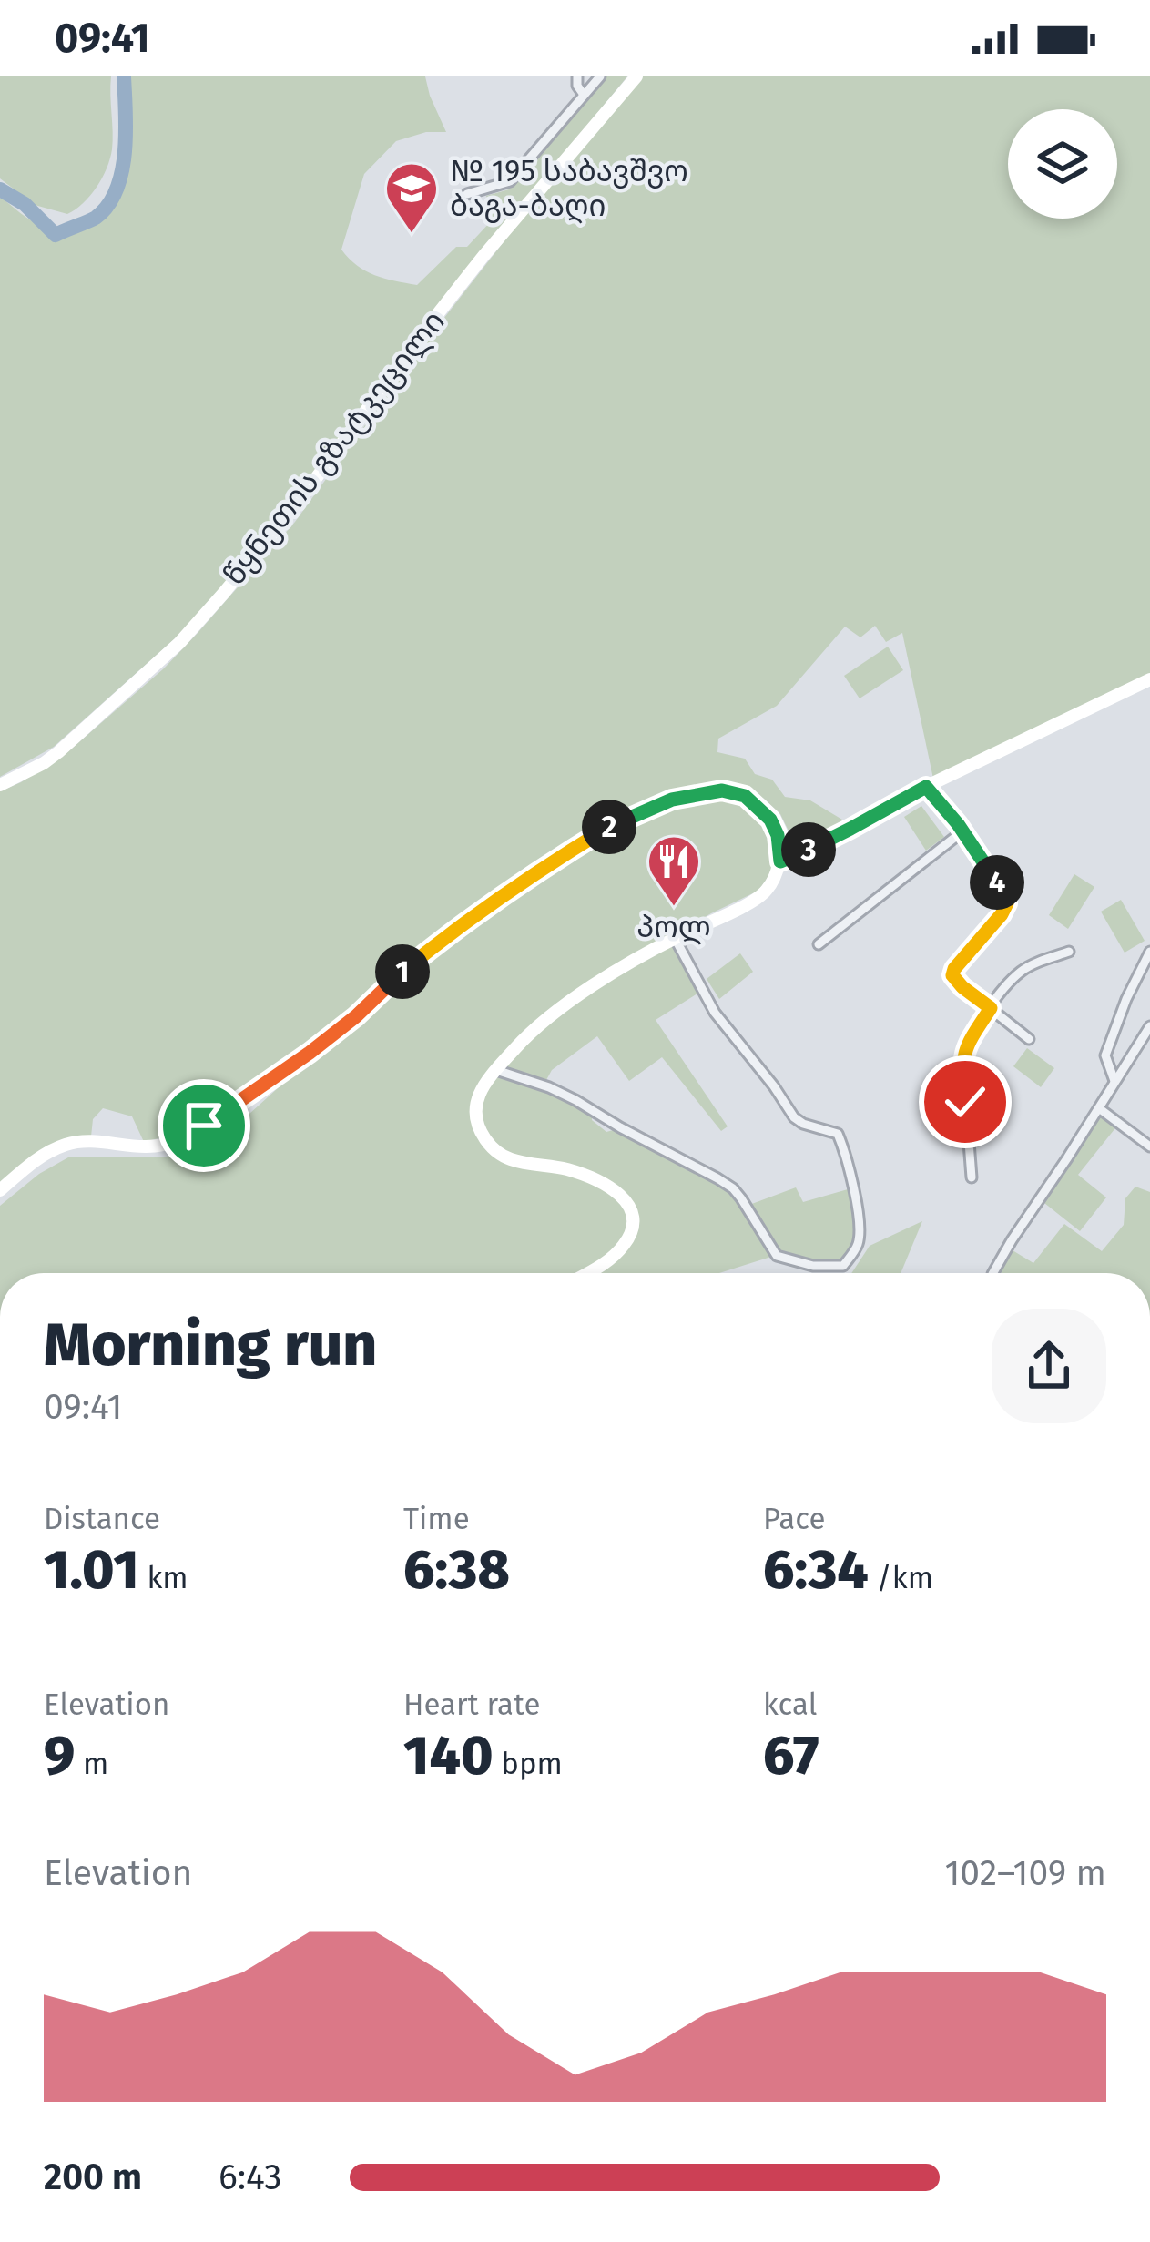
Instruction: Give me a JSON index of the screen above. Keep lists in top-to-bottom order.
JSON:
{
  "streets": {
    "main road": ["წყნეთის გზატკეცილი"]
  },
  "places": {
    "school or university": ["№ 195 საბავშვო ბაგა-ბაღი"],
    "restaurant": ["პოლ"]
  },
  "page": {
    "status": "09:41",
    "pins": [
      "2",
      "3",
      "4",
      "1"
    ],
    "heading": ["Morning run", "09:41"],
    "stats": [
      ["Distance", "1.01 km"],
      ["Time", "6:38"],
      ["Pace", "6:34 /km"],
      ["Elevation", "9 m"],
      ["Heart rate", "140 bpm"],
      ["kcal", "67"]
    ],
    "chart": ["Elevation", "102–109 m"],
    "list": [
      {
        "name": "200 m",
        "note": "6:43"
      }
    ]
  }
}
